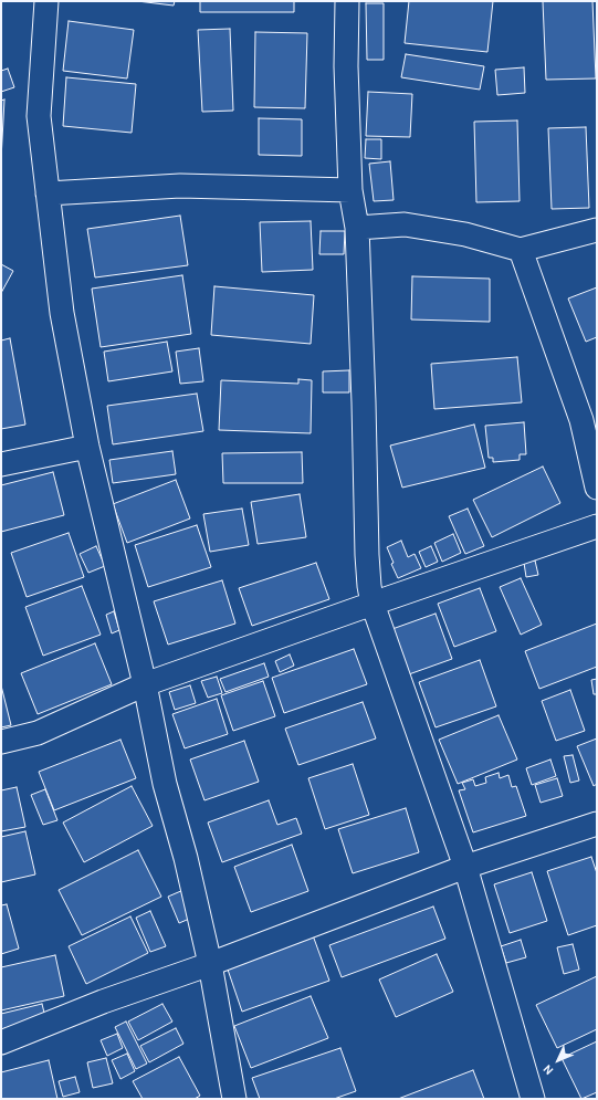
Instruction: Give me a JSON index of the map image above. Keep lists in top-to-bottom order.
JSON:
{
  "north": "bottom left"
}
